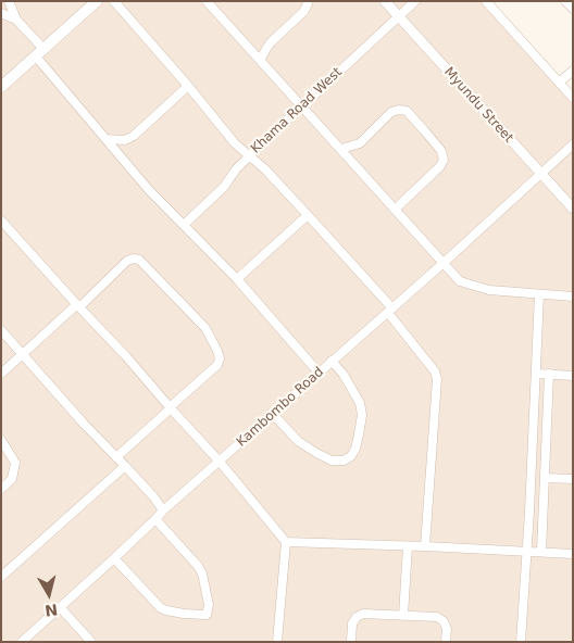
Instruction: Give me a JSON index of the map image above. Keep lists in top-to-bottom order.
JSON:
{
  "streets": {
    "street": ["Myundu Street", "Khama Road West", "Kambombo Road"]
  },
  "crossings": [
    ["Myundu Street", "Khama Road West"],
    ["Myundu Street", "Kambombo Road"]
  ],
  "north": "bottom"
}
